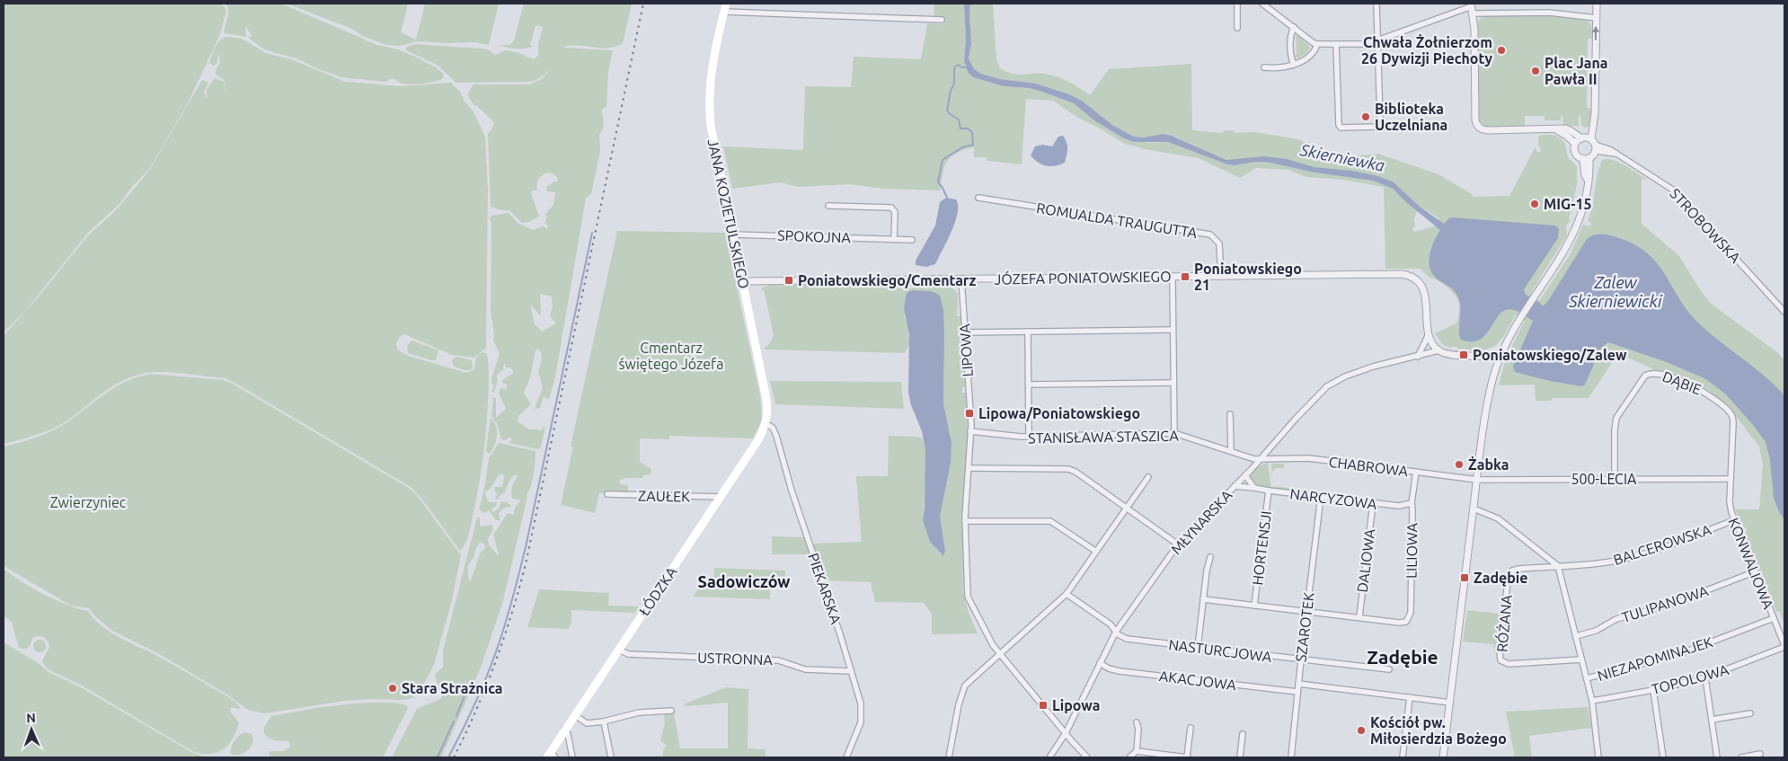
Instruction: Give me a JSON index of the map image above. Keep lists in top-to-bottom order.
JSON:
{
  "streets": {
    "main road": ["JANA KOZIETULSKIEGO", "ŁÓDZKA"],
    "street": [
      "ROMUALDA TRAUGUTTA",
      "STROBOWSKA",
      "SPOKOJNA",
      "JÓZEFA PONIATOWSKIEGO",
      "LIPOWA",
      "DĄBIE",
      "STANISŁAWA STASZICA",
      "CHABROWA",
      "500-LECIA",
      "ZAUŁEK",
      "NARCYZOWA",
      "MŁYNARSKA",
      "BALCEROWSKA",
      "HORTENSJI",
      "LILIOWA",
      "DALIOWA",
      "KONWALIOWA",
      "PIEKARSKA",
      "TULIPANOWA",
      "RÓŻANA",
      "SZAROTEK",
      "NASTURCJOWA",
      "USTRONNA",
      "NIEZAPOMINAJEK",
      "TOPOLOWA",
      "AKACJOWA"
    ]
  },
  "crossings": [
    ["JANA KOZIETULSKIEGO", "SPOKOJNA"],
    ["JANA KOZIETULSKIEGO", "JÓZEFA PONIATOWSKIEGO"],
    ["JANA KOZIETULSKIEGO", "PIEKARSKA"],
    ["JANA KOZIETULSKIEGO", "ŁÓDZKA"],
    ["ROMUALDA TRAUGUTTA", "JÓZEFA PONIATOWSKIEGO"],
    ["JÓZEFA PONIATOWSKIEGO", "LIPOWA"],
    ["JÓZEFA PONIATOWSKIEGO", "MŁYNARSKA"],
    ["LIPOWA", "STANISŁAWA STASZICA"],
    ["LIPOWA", "MŁYNARSKA"],
    ["DĄBIE", "500-LECIA"],
    ["DĄBIE", "KONWALIOWA"],
    ["STANISŁAWA STASZICA", "CHABROWA"],
    ["STANISŁAWA STASZICA", "MŁYNARSKA"],
    ["CHABROWA", "500-LECIA"],
    ["CHABROWA", "MŁYNARSKA"],
    ["CHABROWA", "LILIOWA"],
    ["500-LECIA", "KONWALIOWA"],
    ["ZAUŁEK", "ŁÓDZKA"],
    ["NARCYZOWA", "MŁYNARSKA"],
    ["NARCYZOWA", "HORTENSJI"],
    ["NARCYZOWA", "LILIOWA"],
    ["NARCYZOWA", "DALIOWA"],
    ["NARCYZOWA", "SZAROTEK"],
    ["MŁYNARSKA", "NASTURCJOWA"],
    ["MŁYNARSKA", "AKACJOWA"],
    ["BALCEROWSKA", "KONWALIOWA"],
    ["BALCEROWSKA", "RÓŻANA"],
    ["LILIOWA", "DALIOWA"],
    ["KONWALIOWA", "TULIPANOWA"],
    ["KONWALIOWA", "NIEZAPOMINAJEK"],
    ["KONWALIOWA", "TOPOLOWA"],
    ["PIEKARSKA", "ŁÓDZKA"],
    ["PIEKARSKA", "USTRONNA"],
    ["ŁÓDZKA", "USTRONNA"],
    ["SZAROTEK", "NASTURCJOWA"],
    ["SZAROTEK", "AKACJOWA"]
  ],
  "districts": ["Sadowiczów", "Zadębie"],
  "water": ["Skierniewka", "Zalew Skierniewicki"],
  "parks": ["Cmentarz świętego Józefa", "Zwierzyniec"],
  "places": {
    "other": [
      "Chwała Żołnierzom 26 Dywizji Piechoty",
      "Plac Jana Pawła II",
      "Biblioteka Uczelniana",
      "MIG-15",
      "Żabka",
      "Stara Strażnica",
      "Kościół pw. Miłosierdzia Bożego"
    ],
    "transit": [
      "Poniatowskiego 21",
      "Poniatowskiego/Cmentarz",
      "Poniatowskiego/Zalew",
      "Lipowa/Poniatowskiego",
      "Zadębie",
      "Lipowa"
    ]
  },
  "north": "top"
}
